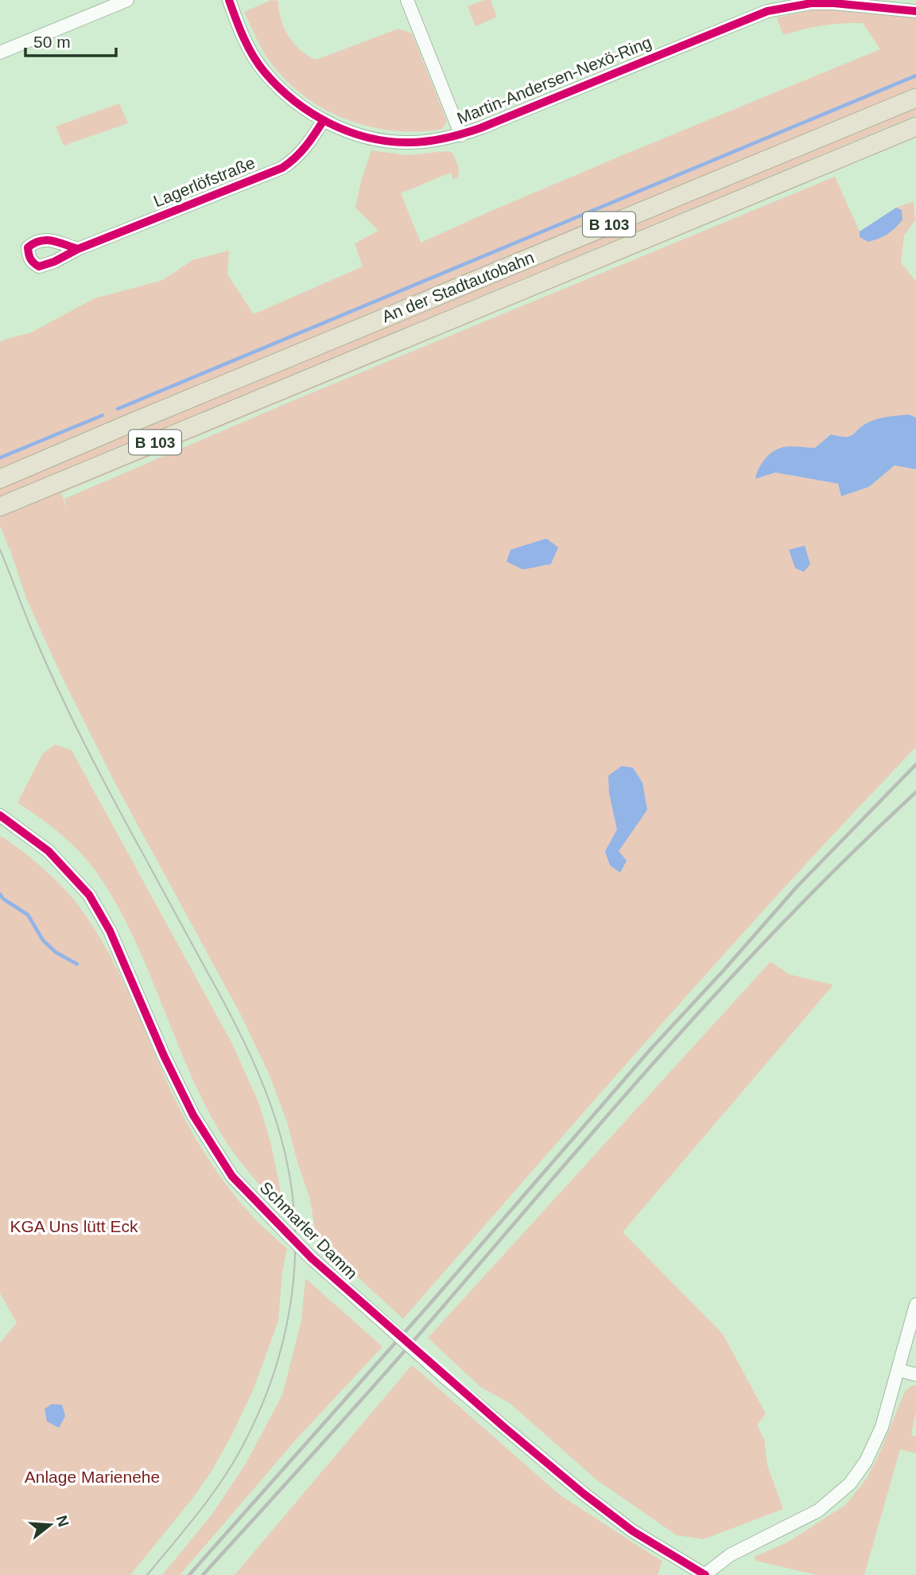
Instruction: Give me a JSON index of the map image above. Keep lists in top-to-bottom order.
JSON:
{
  "streets": {
    "highway": ["B 103", "An der Stadtautobahn"],
    "street": ["Martin-Andersen-Nexö-Ring", "Lagerlöfstraße", "Schmarler Damm"]
  },
  "crossings": [
    ["Martin-Andersen-Nexö-Ring", "Lagerlöfstraße"]
  ],
  "parks": ["KGA Uns lütt Eck", "Anlage Marienehe"],
  "scale_bar": "50 m",
  "north": "right"
}
